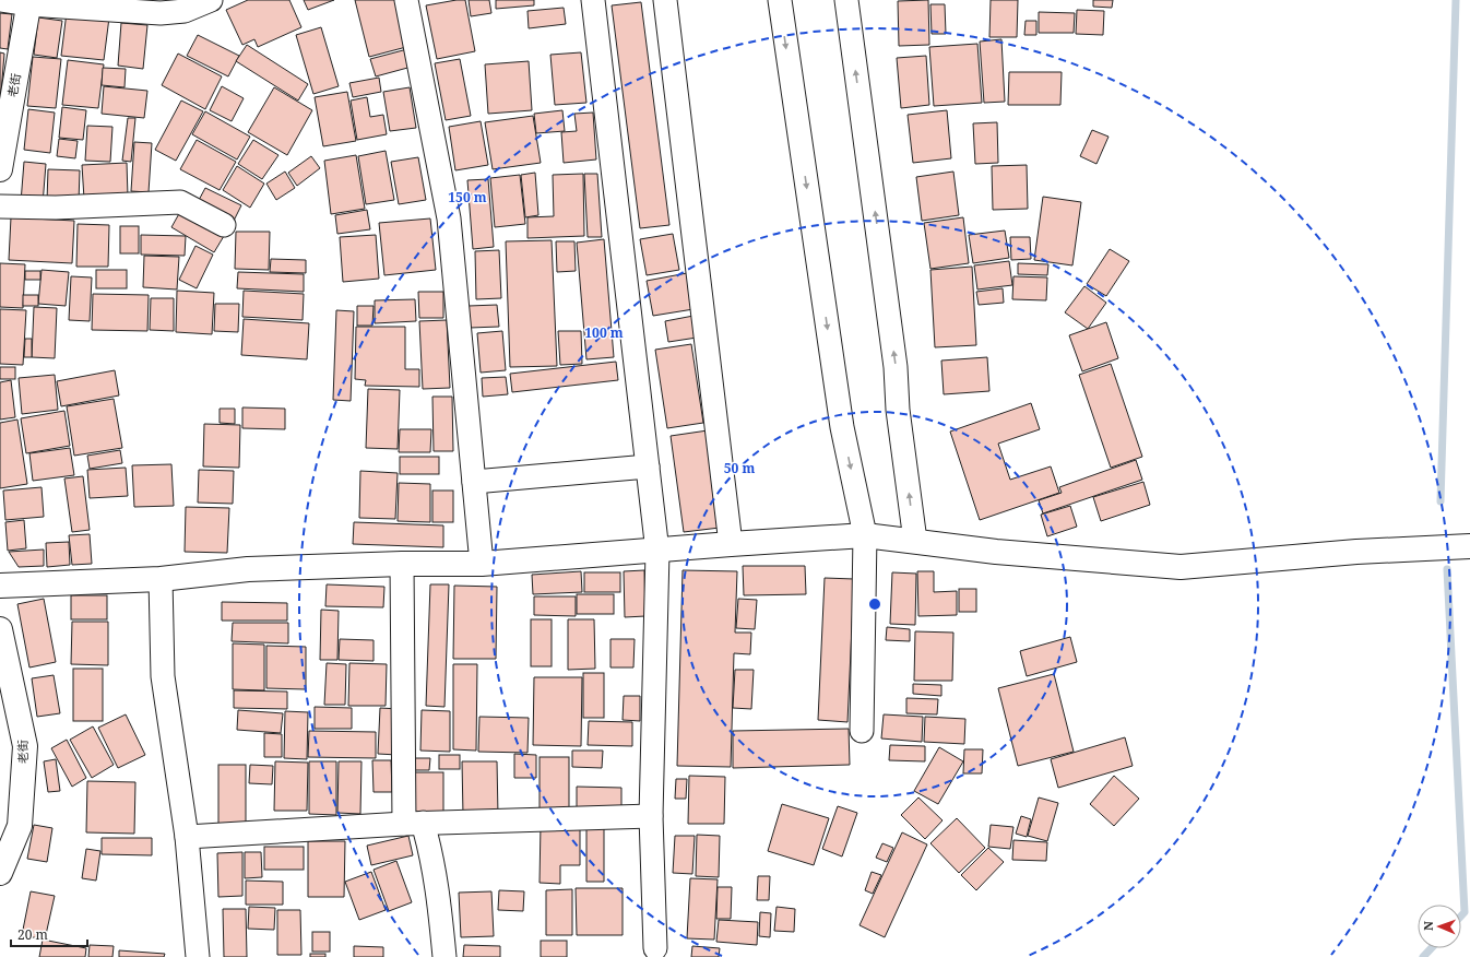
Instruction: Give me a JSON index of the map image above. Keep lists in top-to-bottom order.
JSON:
{
  "streets": {
    "main road": ["老街"]
  },
  "scale_bar": "20 m",
  "north": "left",
  "rings": ["150 m", "100 m", "50 m"]
}
